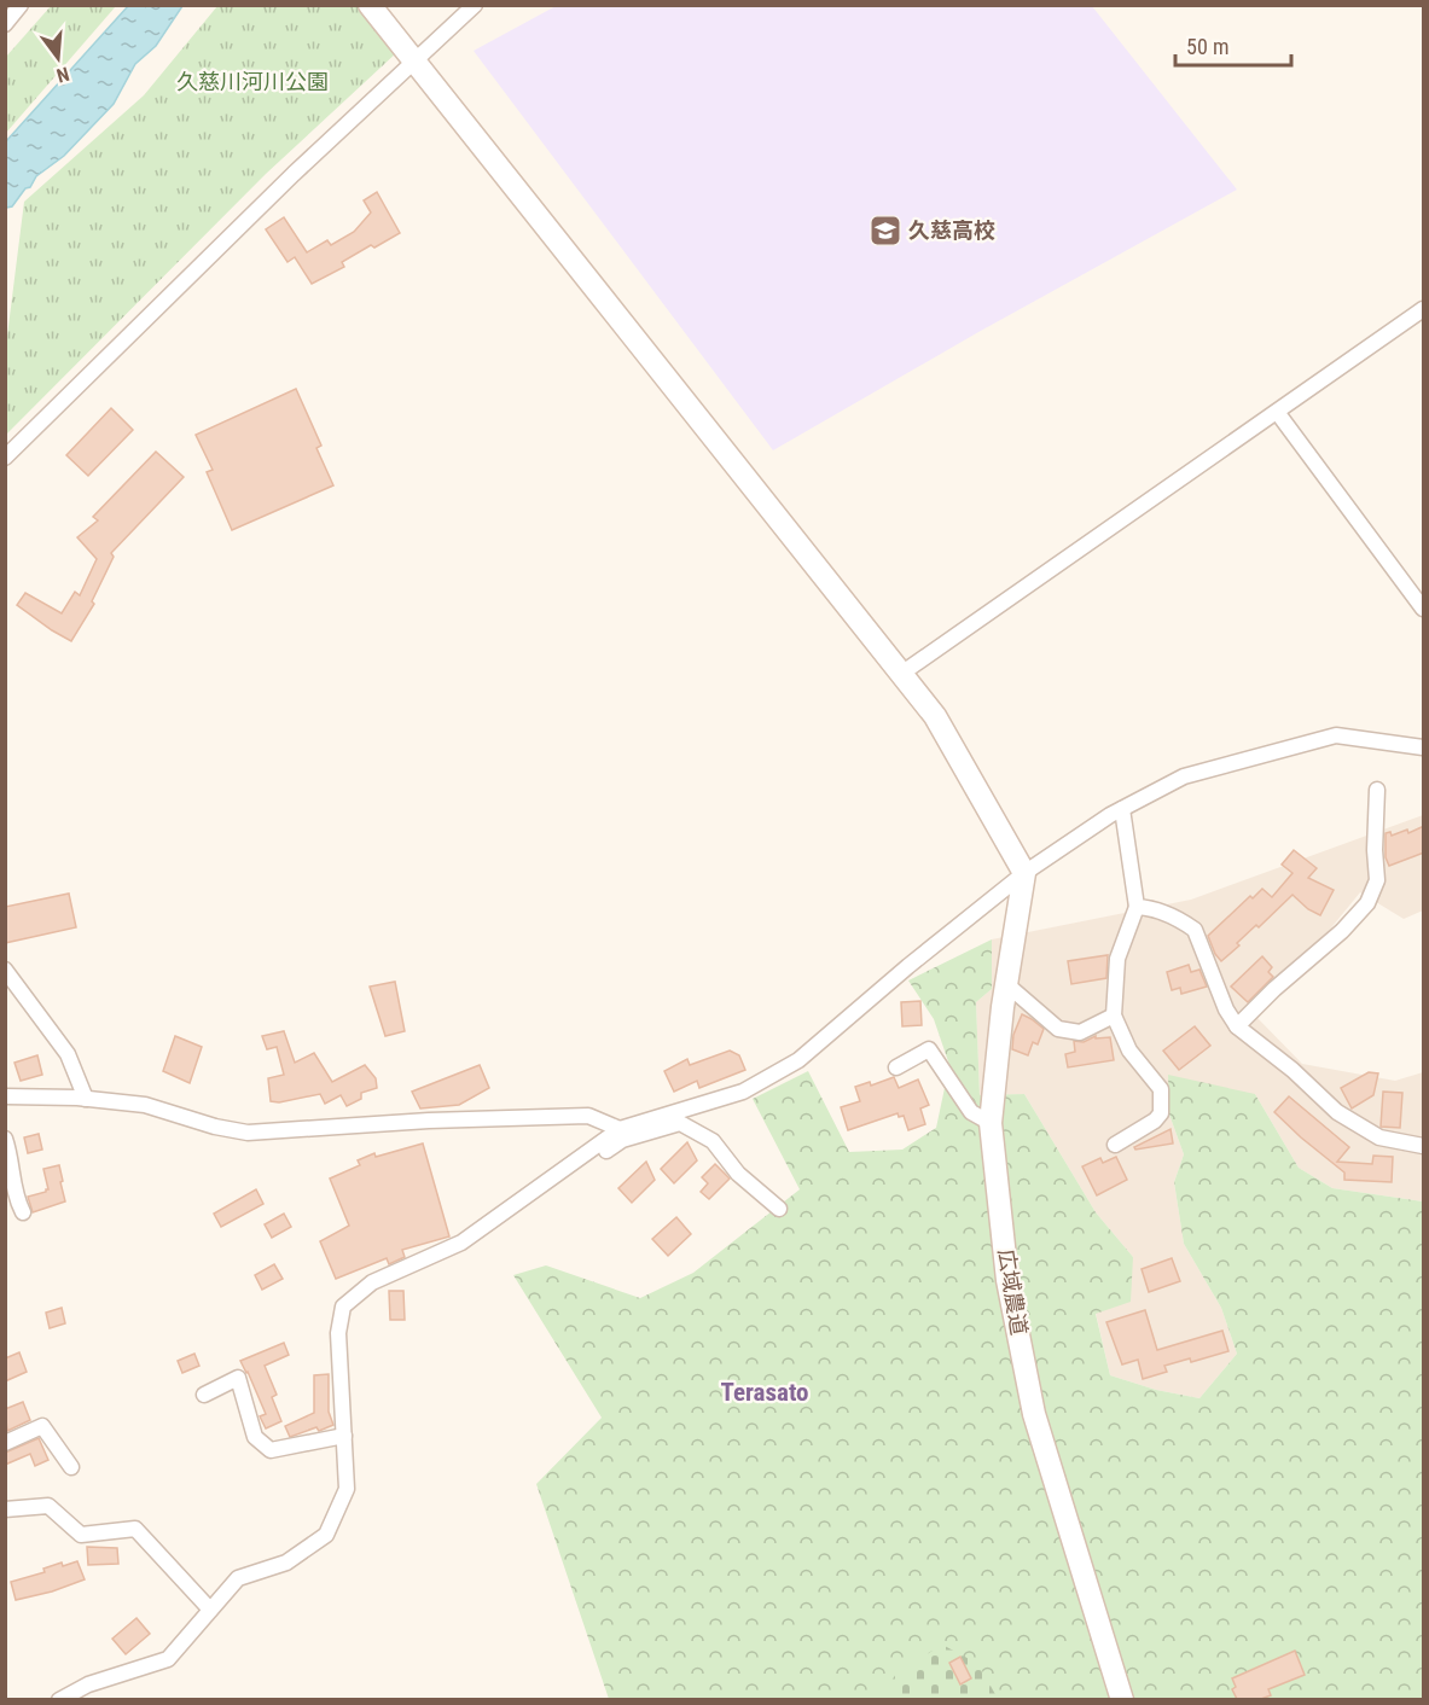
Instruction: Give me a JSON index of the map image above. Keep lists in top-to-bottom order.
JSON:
{
  "streets": {
    "street": ["広域農道"]
  },
  "districts": ["Terasato"],
  "parks": ["久慈川河川公園"],
  "places": {
    "school or university": ["久慈高校"]
  },
  "scale_bar": "50 m",
  "north": "bottom"
}
